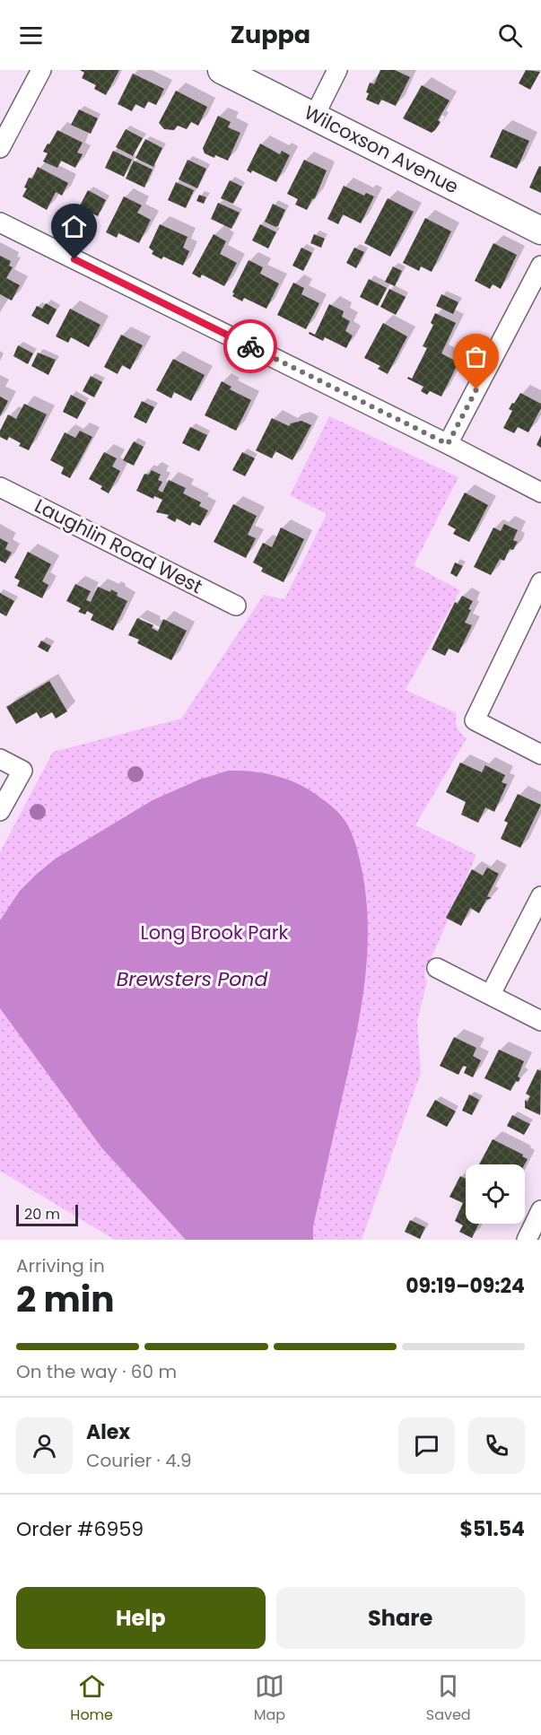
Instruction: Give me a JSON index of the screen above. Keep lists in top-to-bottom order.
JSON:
{
  "streets": {
    "street": ["Wilcoxson Avenue", "Laughlin Road West"]
  },
  "water": ["Brewsters Pond"],
  "parks": ["Long Brook Park"],
  "scale_bar": "20 m",
  "page": {
    "header": "Zuppa",
    "scale": "20 m",
    "heading": ["2 min", "Arriving in", "09:19–09:24"],
    "panel": [
      "Alex",
      "Courier · 4.9",
      "Order #6959",
      "$51.54"
    ],
    "bar": "On the way · 60 m",
    "buttons": ["Help", "Share"],
    "tabs": ["Home", "Map", "Saved"]
  }
}
